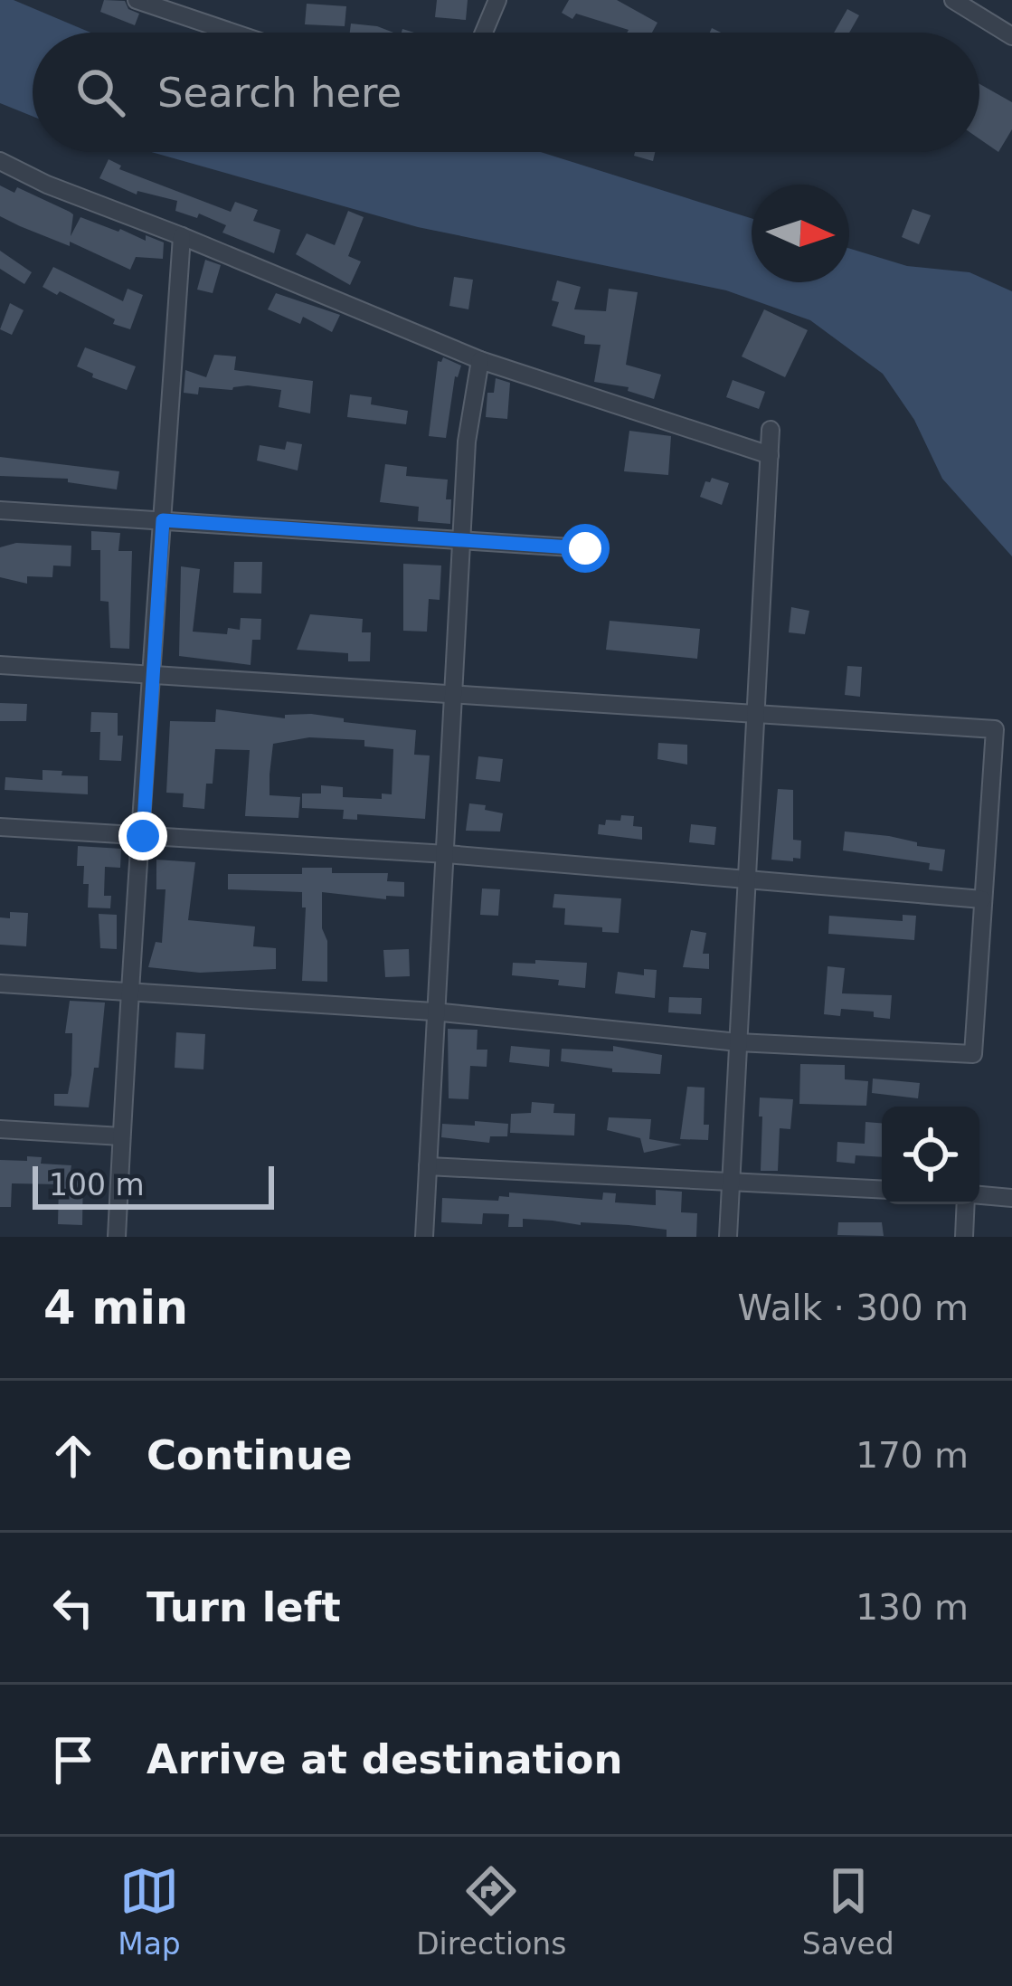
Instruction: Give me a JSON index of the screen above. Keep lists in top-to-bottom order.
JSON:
{
  "scale_bar": "100 m",
  "north": "right",
  "page": {
    "search": "Search here",
    "scale": "100 m",
    "heading": ["4 min", "Walk · 300 m"],
    "list": [
      ["Continue", "170 m"],
      ["Turn left", "130 m"],
      "Arrive at destination"
    ],
    "nav": ["Map", "Directions", "Saved"]
  }
}
